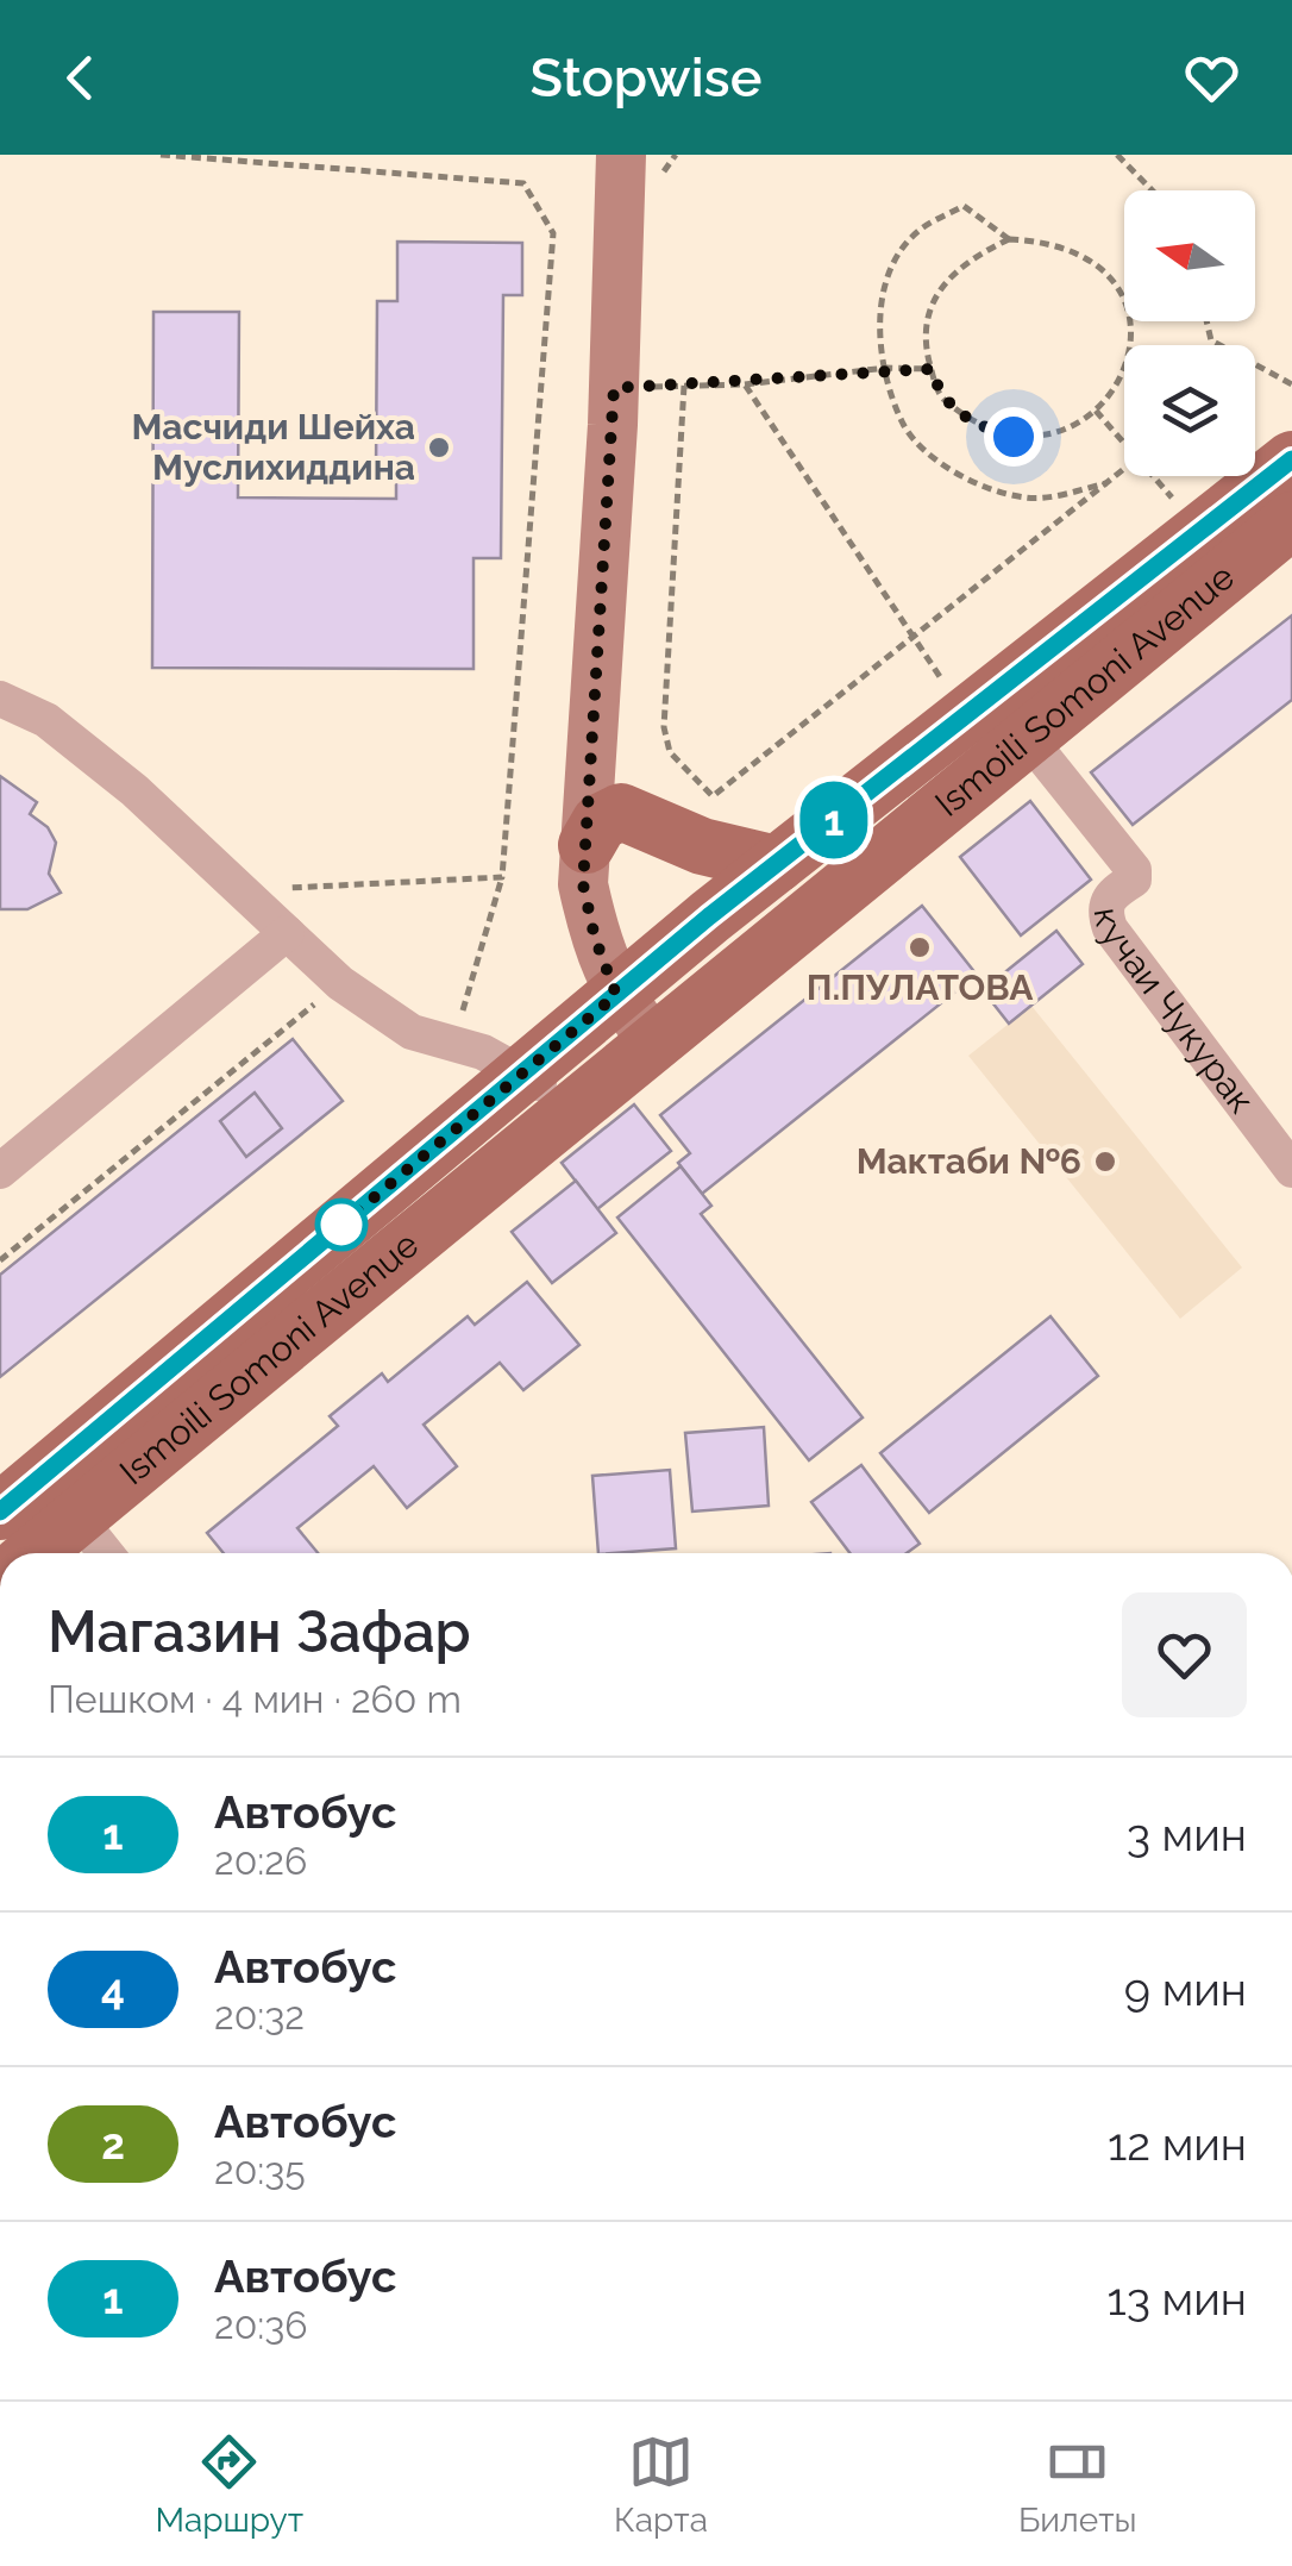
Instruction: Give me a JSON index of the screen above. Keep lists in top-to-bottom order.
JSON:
{
  "streets": {
    "main road": ["Ismoili Somoni Avenue"],
    "street": ["кучаи Чукурак"]
  },
  "crossings": [
    ["Ismoili Somoni Avenue", "кучаи Чукурак"]
  ],
  "places": ["Масчиди Шейха Муслихиддина", "П.ПУЛАТОВА", "Мактаби №6"],
  "lines": ["bus line 1"],
  "north": "left",
  "page": {
    "header": "Stopwise",
    "on_map": "1",
    "heading": ["Магазин Зафар", "Пешком · 4 мин · 260 m"],
    "list": [
      {
        "mark": "1",
        "name": "Автобус",
        "note": "20:26",
        "value": "3 мин"
      },
      {
        "mark": "4",
        "name": "Автобус",
        "note": "20:32",
        "value": "9 мин"
      },
      {
        "mark": "2",
        "name": "Автобус",
        "note": "20:35",
        "value": "12 мин"
      },
      {
        "mark": "1",
        "name": "Автобус",
        "note": "20:36",
        "value": "13 мин"
      }
    ],
    "tabs": ["Маршрут", "Карта", "Билеты"]
  }
}
